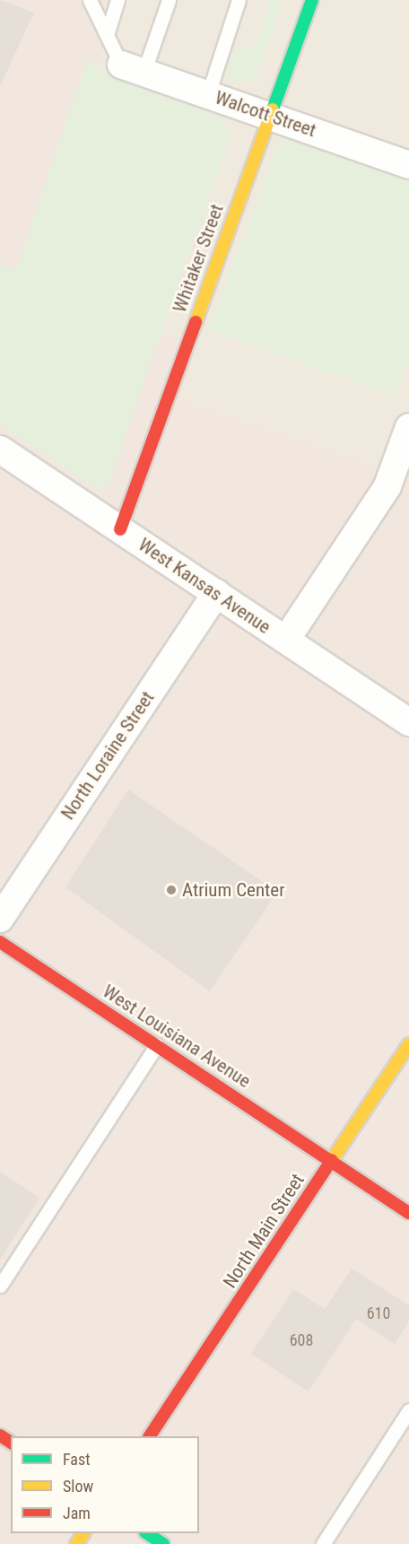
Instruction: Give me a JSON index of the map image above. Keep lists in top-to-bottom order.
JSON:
{
  "streets": {
    "street": [
      "Walcott Street",
      "Whitaker Street",
      "West Kansas Avenue",
      "North Loraine Street",
      "West Louisiana Avenue",
      "North Main Street"
    ]
  },
  "crossings": [
    ["Walcott Street", "Whitaker Street"],
    ["Whitaker Street", "West Kansas Avenue"],
    ["West Kansas Avenue", "North Loraine Street"],
    ["West Louisiana Avenue", "North Main Street"]
  ],
  "places": ["Atrium Center"],
  "house_numbers": ["610", "608"],
  "legend": ["Fast", "Slow", "Jam"]
}
